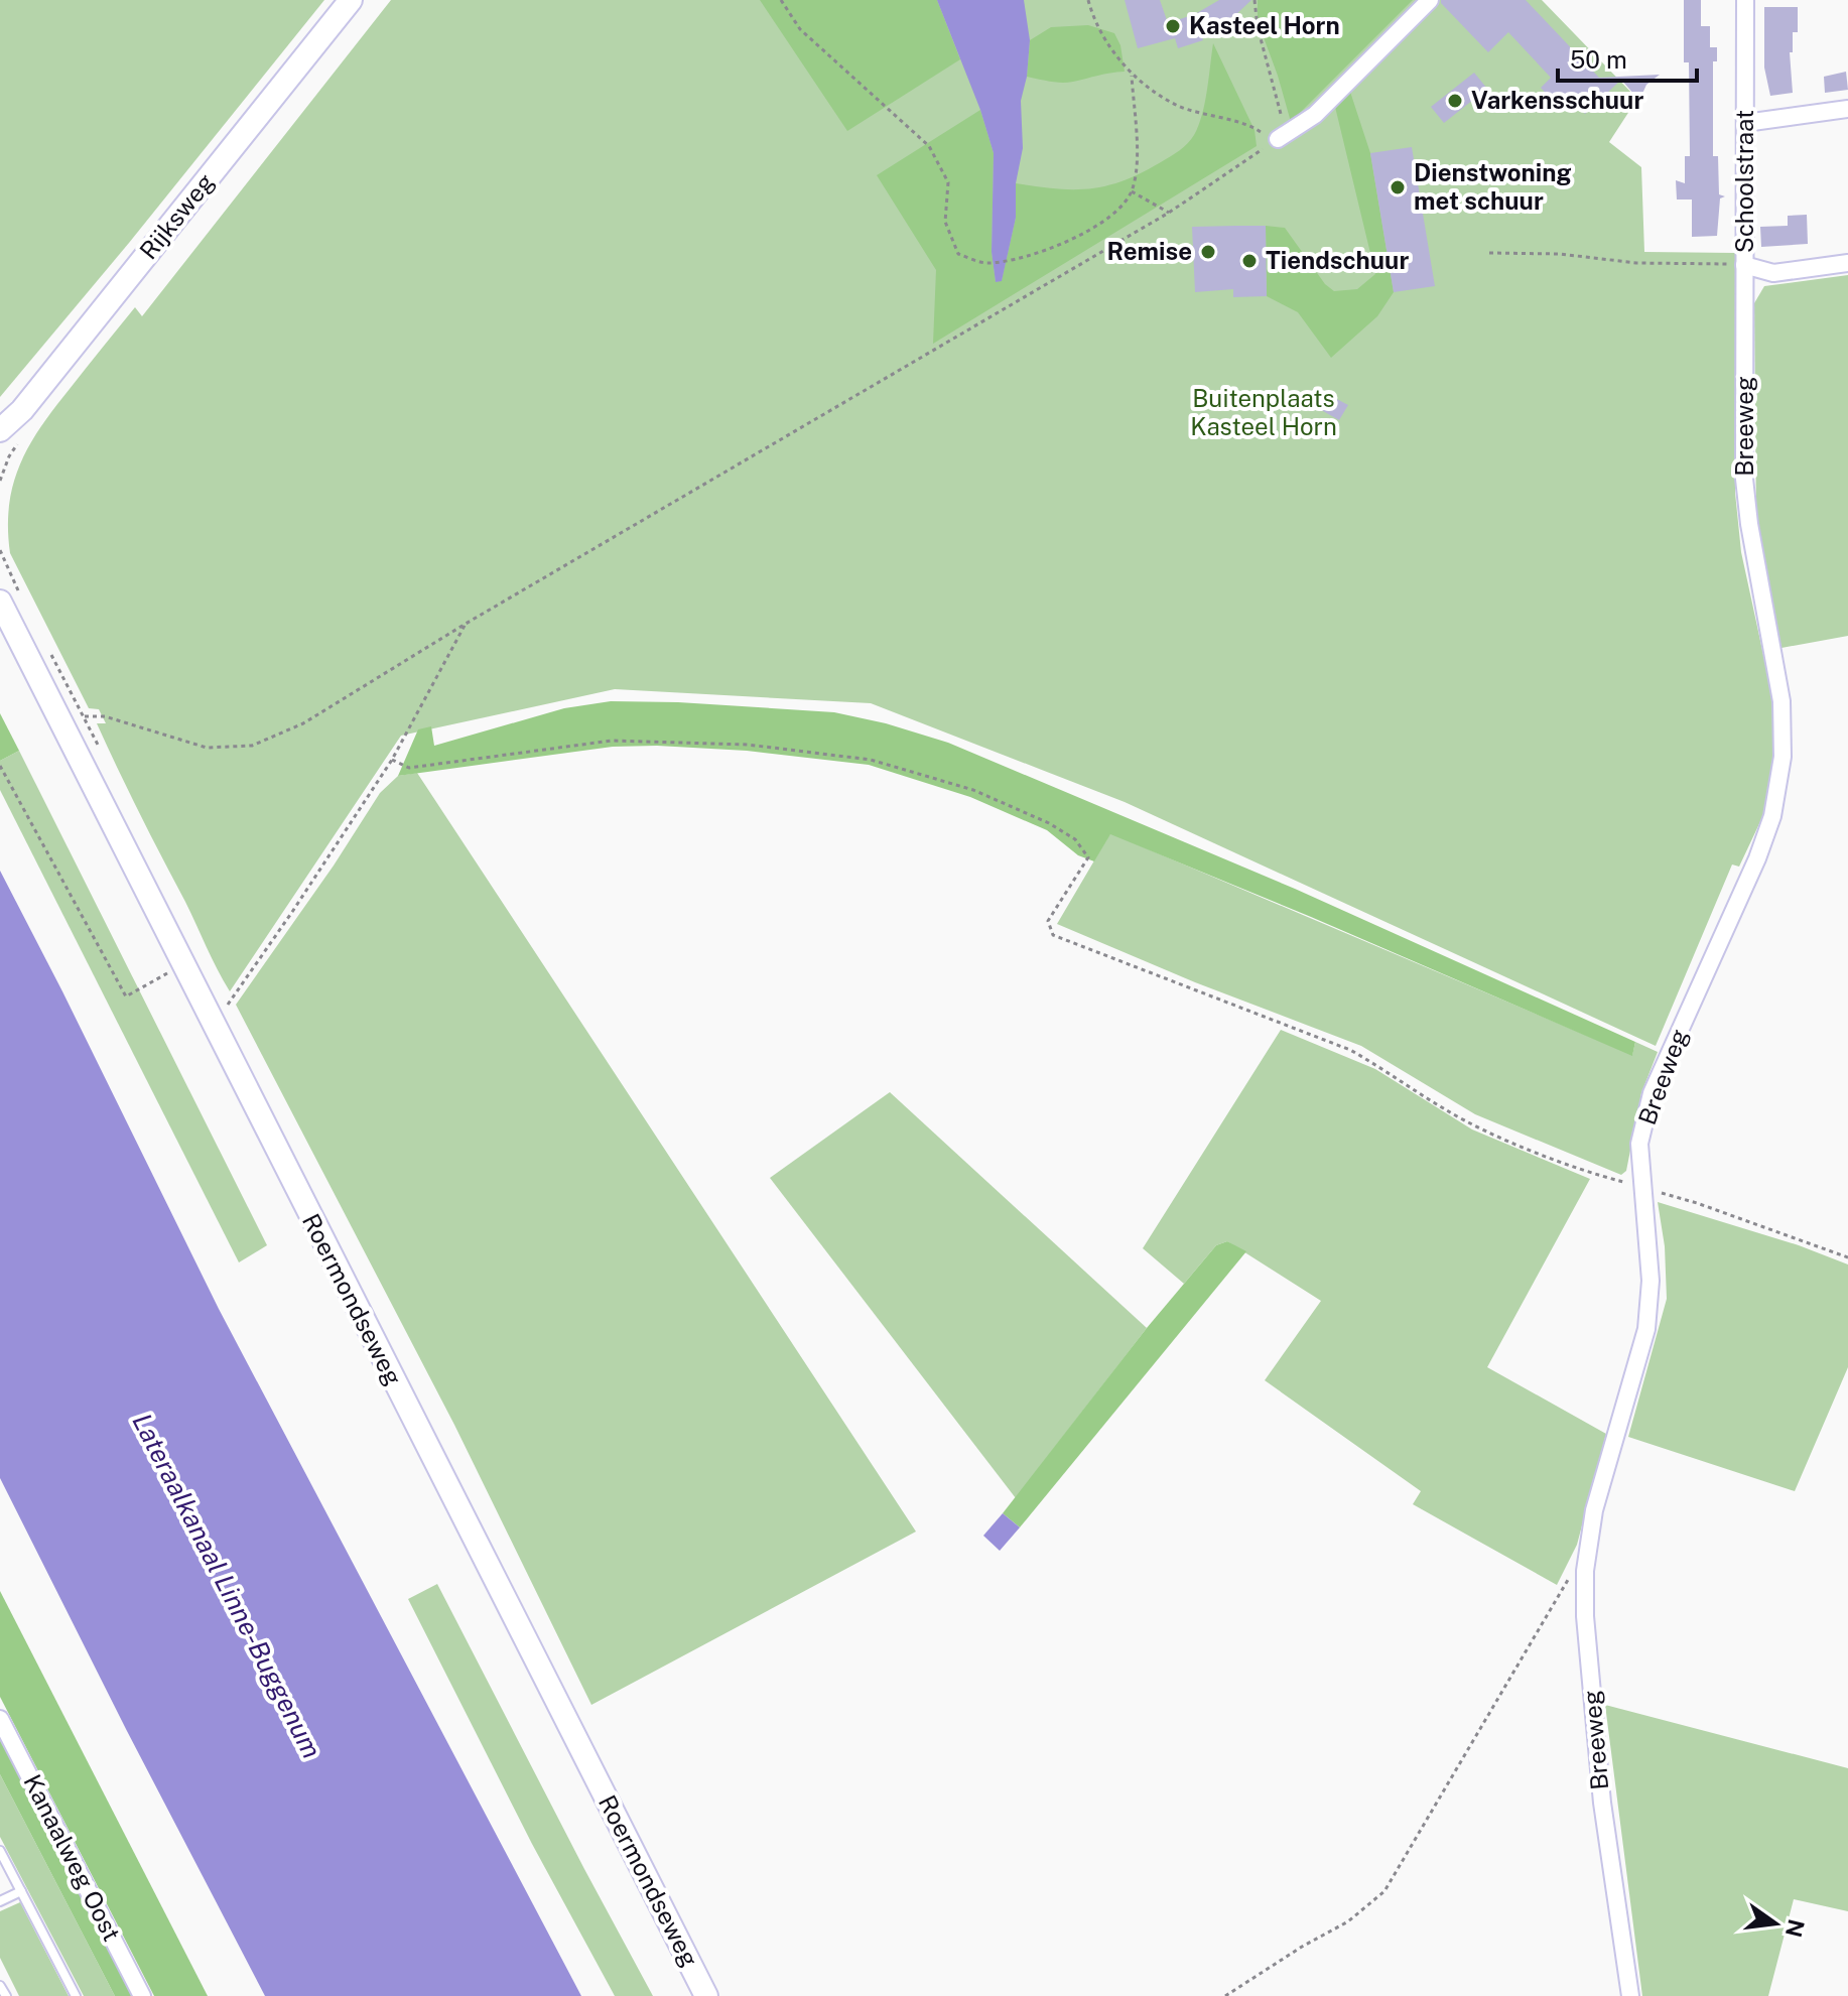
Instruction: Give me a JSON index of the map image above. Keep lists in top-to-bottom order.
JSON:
{
  "streets": {
    "main road": ["Rijksweg", "Roermondseweg"],
    "street": ["Schoolstraat", "Breeweg", "Kanaalweg Oost"]
  },
  "crossings": [
    ["Schoolstraat", "Breeweg"]
  ],
  "water": ["Lateraalkanaal Linne-Buggenum"],
  "parks": ["Buitenplaats Kasteel Horn"],
  "places": [
    "Kasteel Horn",
    "Varkensschuur",
    "Dienstwoning met schuur",
    "Remise",
    "Tiendschuur"
  ],
  "scale_bar": "50 m",
  "north": "right"
}
